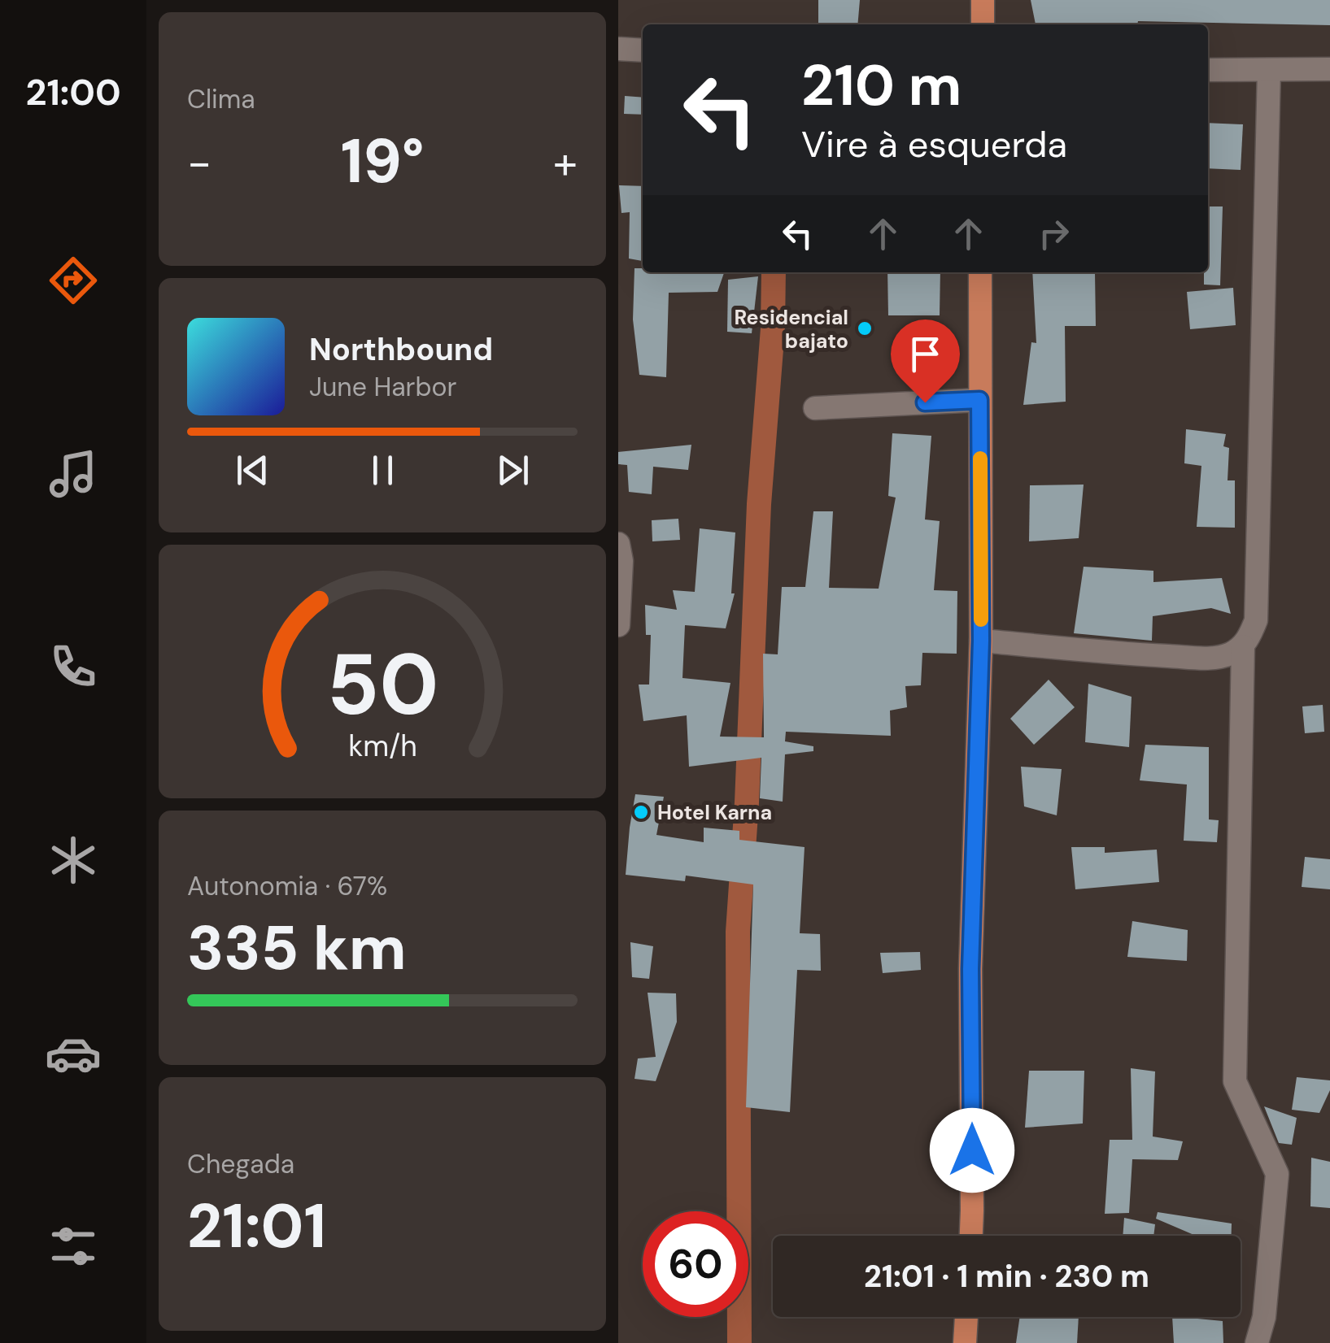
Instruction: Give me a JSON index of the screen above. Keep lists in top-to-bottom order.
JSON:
{
  "places": ["Residencial bajato", "Hotel Karna"],
  "page": {
    "tabs": "21:00",
    "tile": [
      "Clima",
      ["Autonomia · 67%", "335 km"],
      ["Chegada", "21:01"]
    ],
    "turn": ["210 m", "Vire à esquerda"],
    "heat": ["−", "19°", "+"],
    "song": ["Northbound", "June Harbor"],
    "limit": "60",
    "trip": "21:01 · 1 min · 230 m",
    "gauge": ["50", "km/h"]
  }
}
